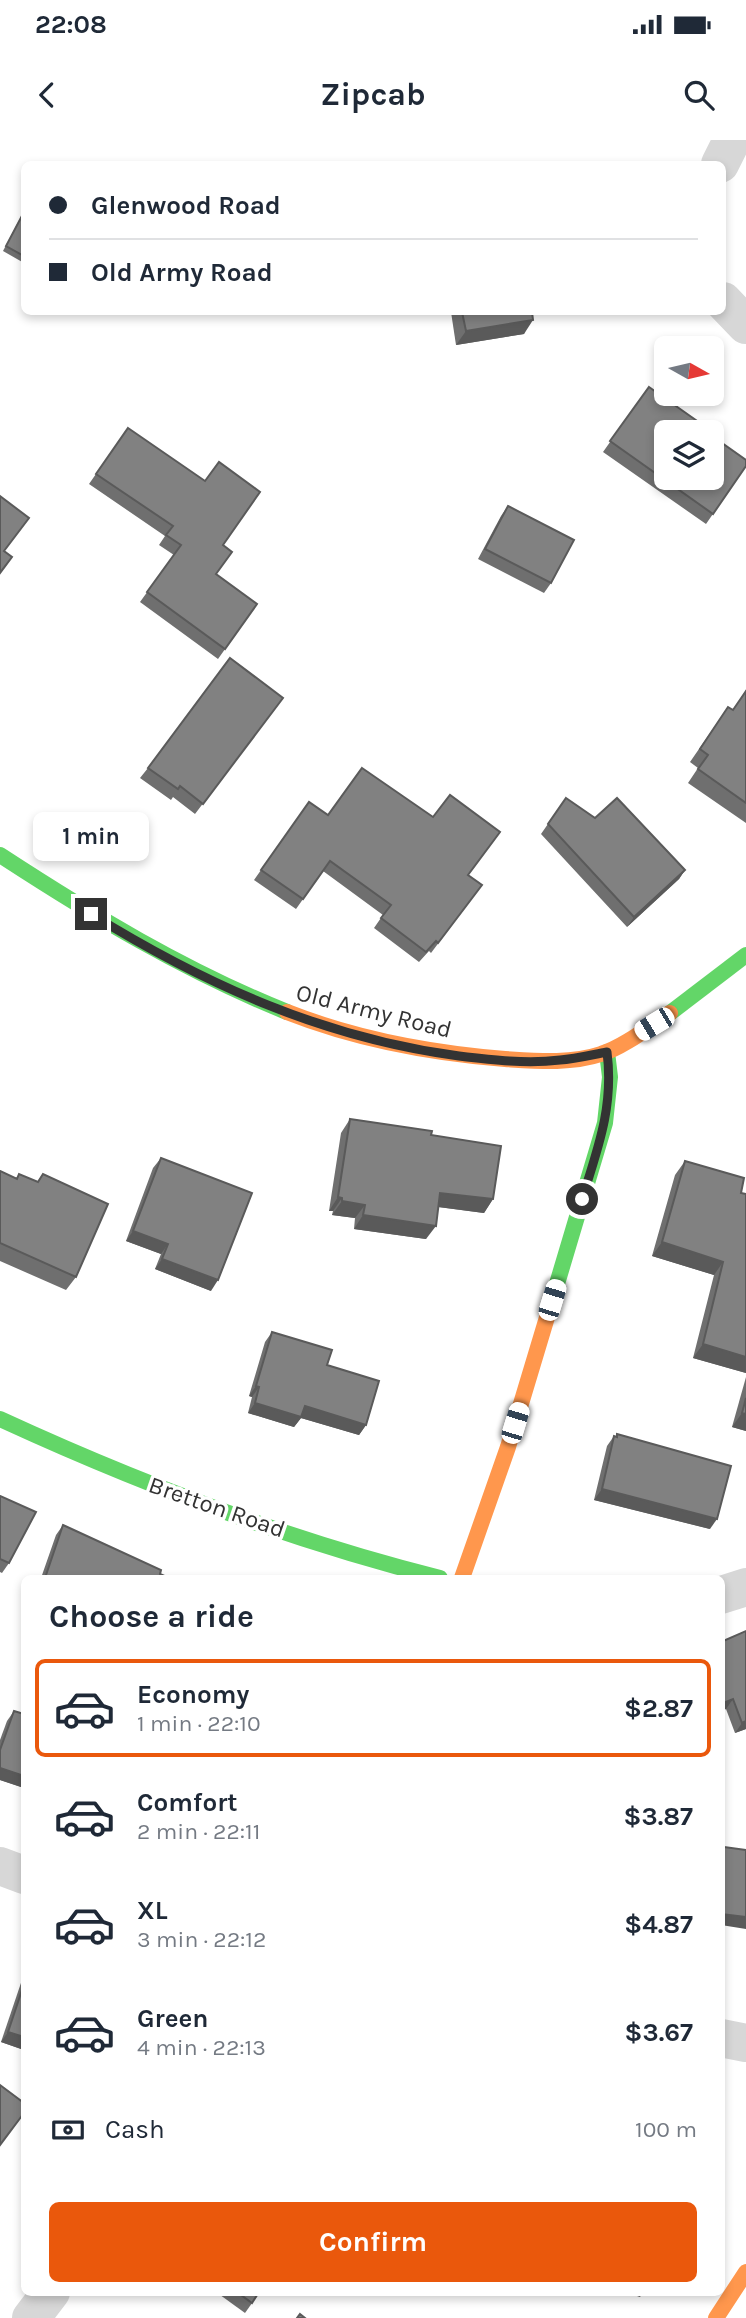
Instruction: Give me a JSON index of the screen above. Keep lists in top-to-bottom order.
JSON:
{
  "streets": {
    "street": ["Old Army Road", "Bretton Road"]
  },
  "north": "right",
  "page": {
    "status": "22:08",
    "header": "Zipcab",
    "banner": ["Glenwood Road", "Old Army Road"],
    "bubble": "1 min",
    "heading": "Choose a ride",
    "list": [
      {
        "name": "Economy",
        "note": "1 min · 22:10",
        "value": "$2.87"
      },
      {
        "name": "Comfort",
        "note": "2 min · 22:11",
        "value": "$3.87"
      },
      {
        "name": "XL",
        "note": "3 min · 22:12",
        "value": "$4.87"
      },
      {
        "name": "Green",
        "note": "4 min · 22:13",
        "value": "$3.67"
      }
    ],
    "pay": ["Cash", "100 m"],
    "buttons": "Confirm"
  }
}
